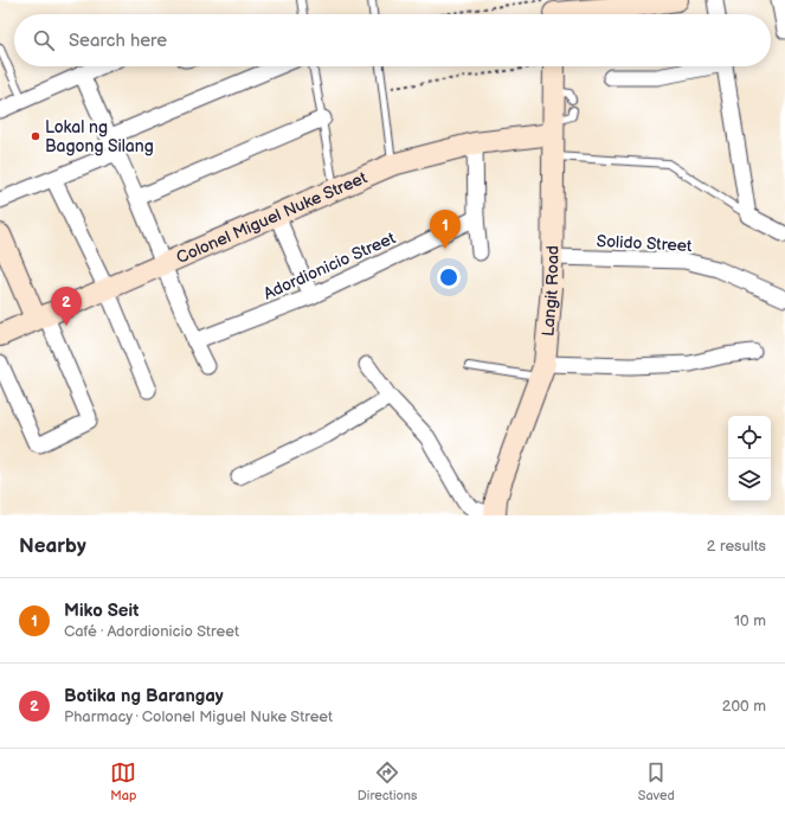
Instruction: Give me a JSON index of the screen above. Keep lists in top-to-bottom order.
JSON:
{
  "streets": {
    "street": [
      "Colonel Miguel Nuke Street",
      "Solido Street",
      "Adordionicio Street",
      "Langit Road"
    ]
  },
  "crossings": [
    ["Colonel Miguel Nuke Street", "Langit Road"],
    ["Solido Street", "Langit Road"]
  ],
  "places": ["Lokal ng Bagong Silang"],
  "page": {
    "search": "Search here",
    "pins": ["1", "2"],
    "heading": ["Nearby", "2 results"],
    "list": [
      {
        "mark": "1",
        "name": "Miko Seit",
        "note": "Café · Adordionicio Street",
        "value": "10 m"
      },
      {
        "mark": "2",
        "name": "Botika ng Barangay",
        "note": "Pharmacy · Colonel Miguel Nuke Street",
        "value": "200 m"
      }
    ],
    "nav": ["Map", "Directions", "Saved"]
  }
}
